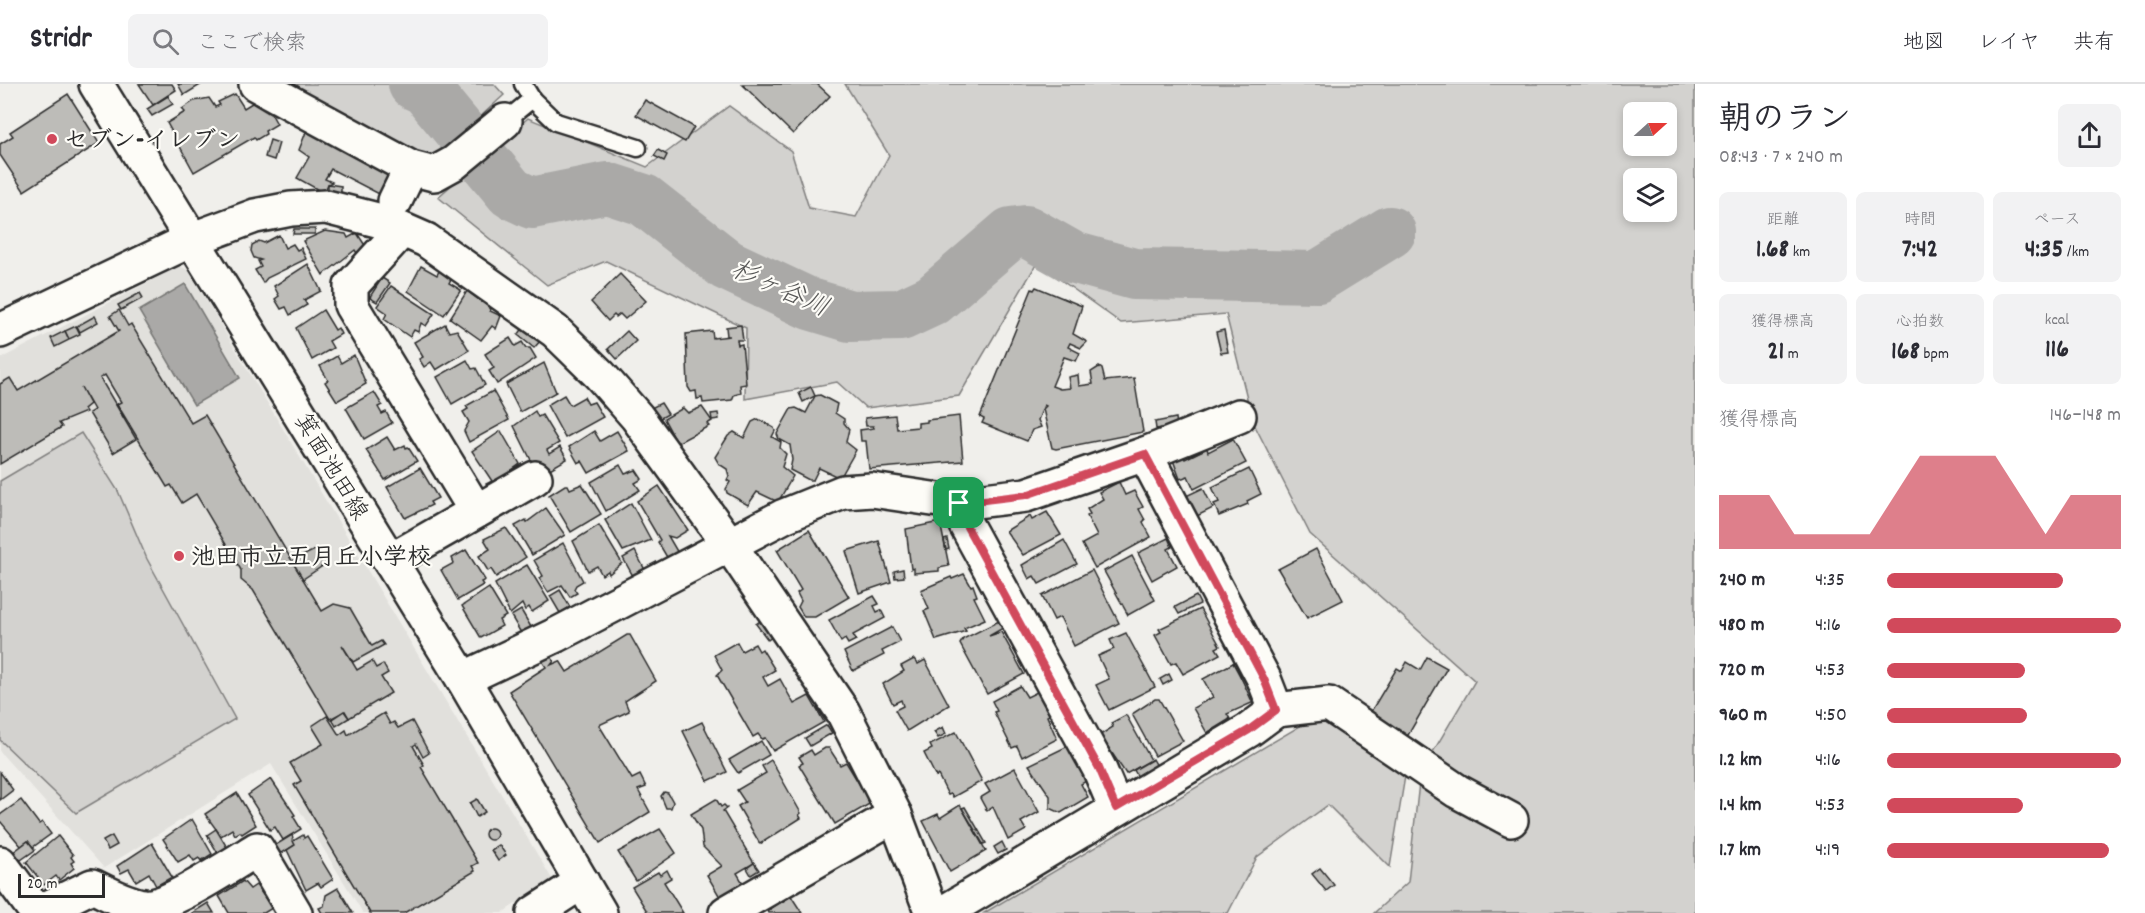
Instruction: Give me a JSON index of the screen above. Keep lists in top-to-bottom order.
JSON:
{
  "streets": {
    "street": ["箕面池田線"]
  },
  "water": ["杉ヶ谷川"],
  "places": ["セブン-イレブン", "池田市立五月丘小学校"],
  "scale_bar": "20 m",
  "north": "right",
  "page": {
    "header": "Stridr",
    "search": "ここで検索",
    "nav": ["地図", "レイヤ", "共有"],
    "heading": ["朝のラン", "08:43 · 7 × 240 m"],
    "stats": [
      ["距離", "1.68 km"],
      ["時間", "7:42"],
      ["ペース", "4:35 /km"],
      ["獲得標高", "21 m"],
      ["心拍数", "168 bpm"],
      ["kcal", "116"]
    ],
    "chart": ["獲得標高", "146–148 m"],
    "list": [
      {
        "name": "240 m",
        "note": "4:35"
      },
      {
        "name": "480 m",
        "note": "4:16"
      },
      {
        "name": "720 m",
        "note": "4:53"
      },
      {
        "name": "960 m",
        "note": "4:50"
      },
      {
        "name": "1.2 km",
        "note": "4:16"
      },
      {
        "name": "1.4 km",
        "note": "4:53"
      },
      {
        "name": "1.7 km",
        "note": "4:19"
      }
    ],
    "scale": "20 m"
  }
}
